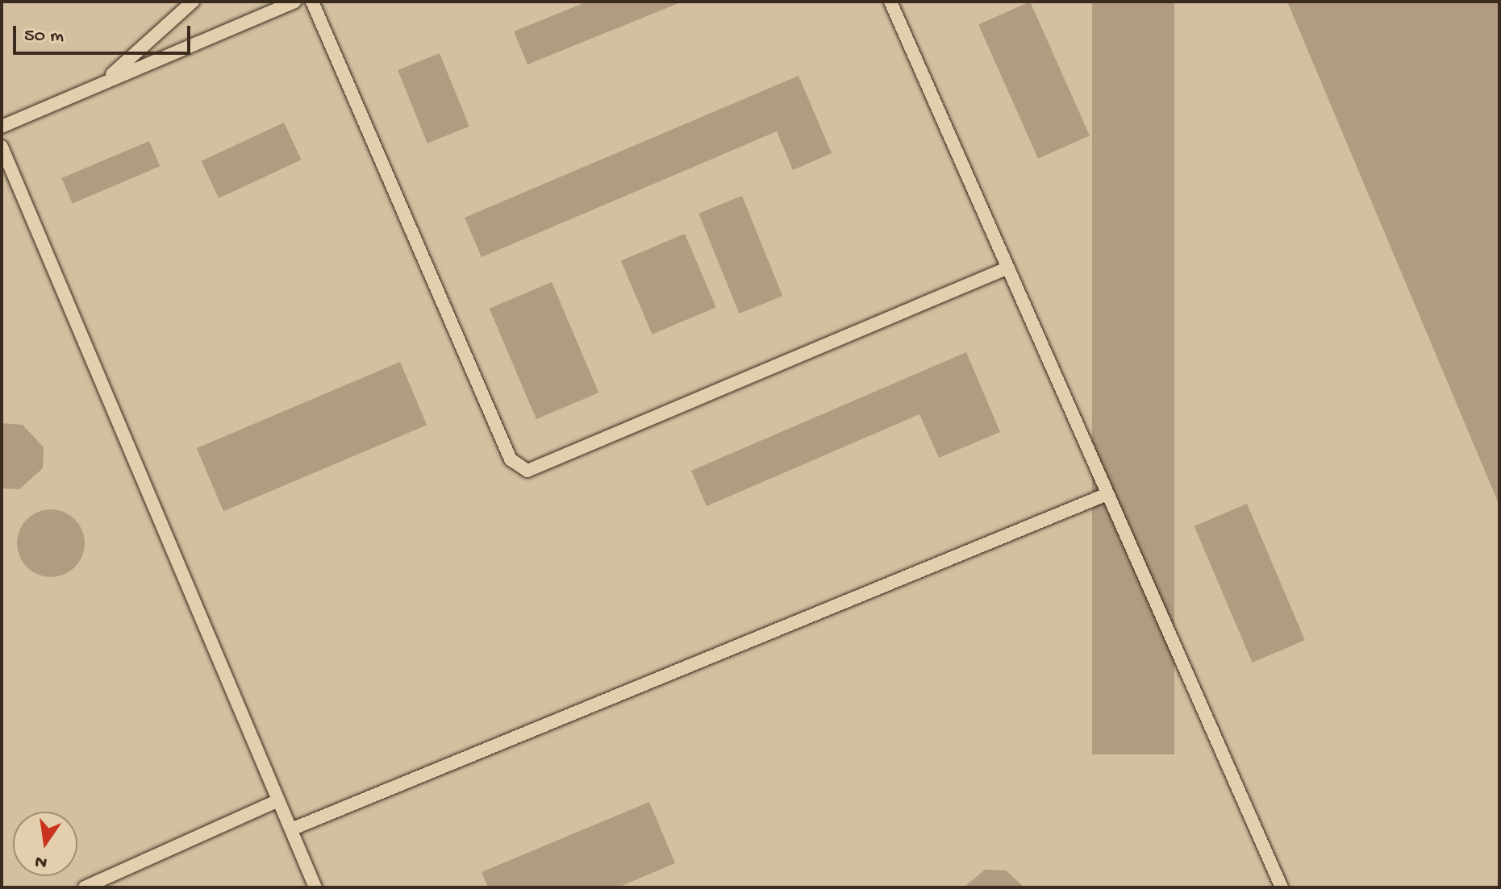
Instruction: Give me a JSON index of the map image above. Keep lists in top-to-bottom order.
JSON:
{
  "scale_bar": "50 m",
  "north": "bottom"
}
